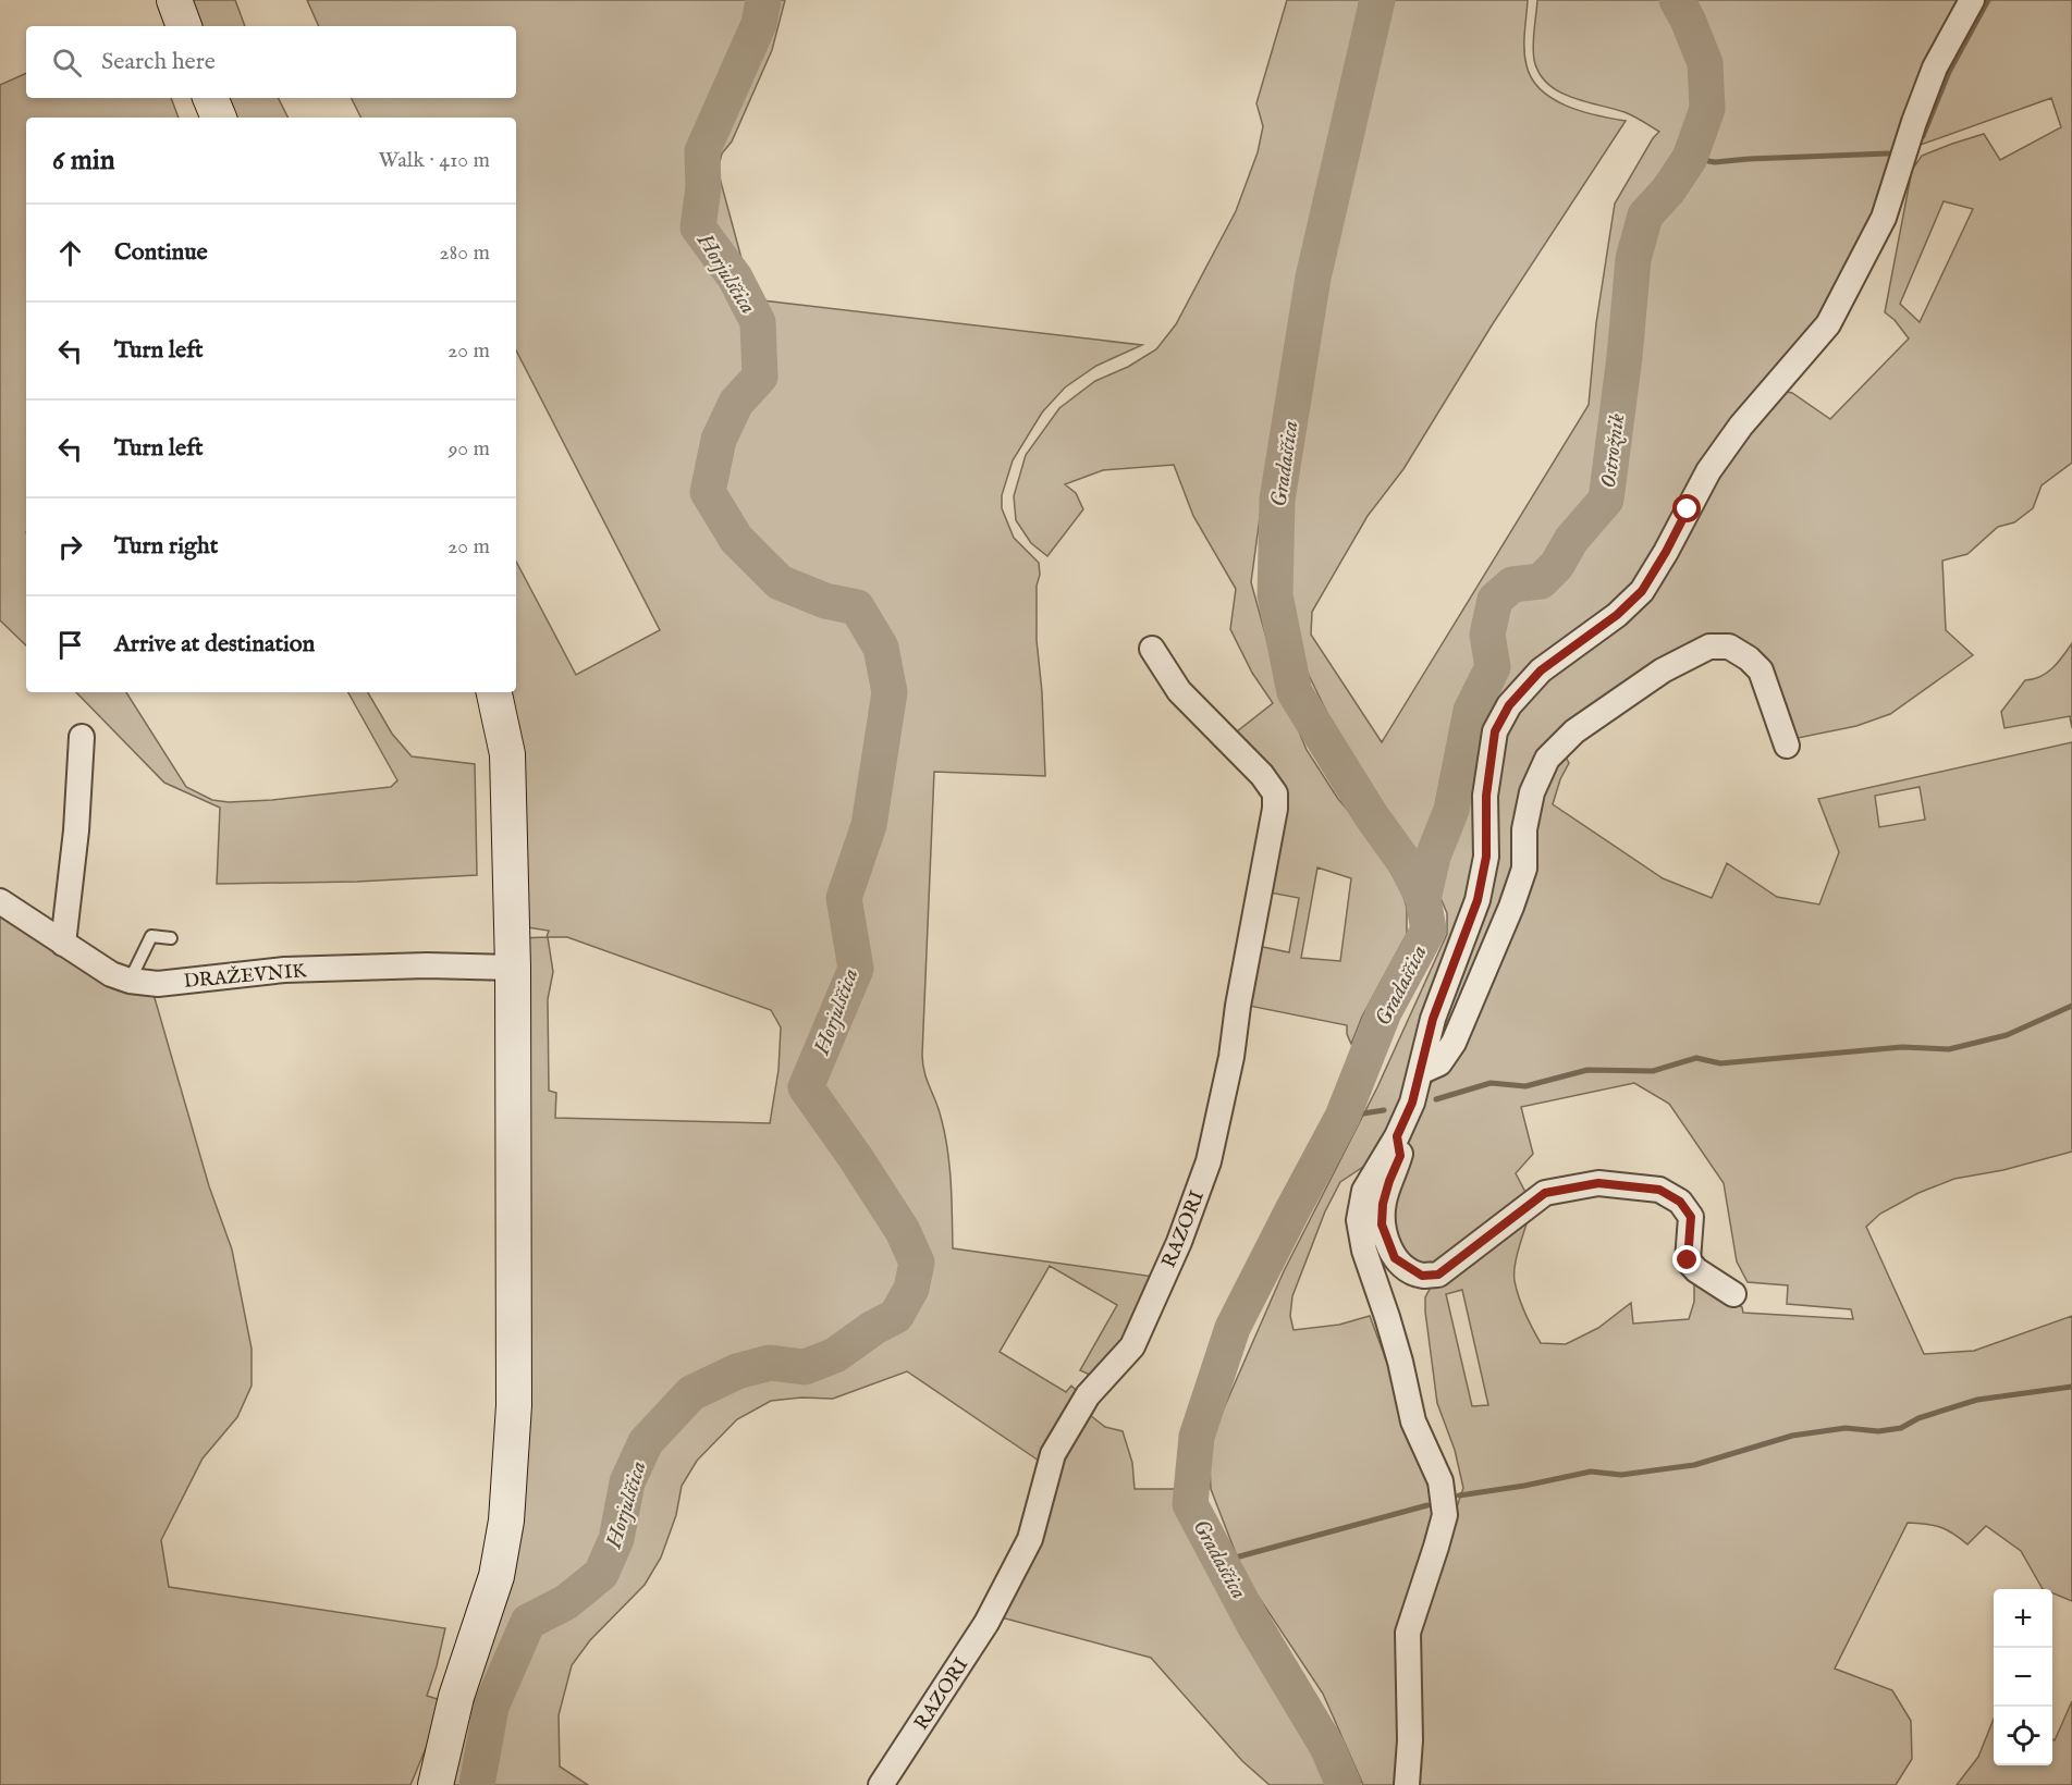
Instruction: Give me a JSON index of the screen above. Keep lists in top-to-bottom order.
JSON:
{
  "streets": {
    "street": ["DRAŽEVNIK", "RAZORI"]
  },
  "water": ["Horjulščica", "Ostrožnik", "Gradaščica"],
  "page": {
    "search": "Search here",
    "heading": ["6 min", "Walk · 410 m"],
    "list": [
      ["Continue", "280 m"],
      ["Turn left", "20 m"],
      ["Turn left", "90 m"],
      ["Turn right", "20 m"],
      "Arrive at destination"
    ],
    "map_buttons": ["+", "−"]
  }
}
